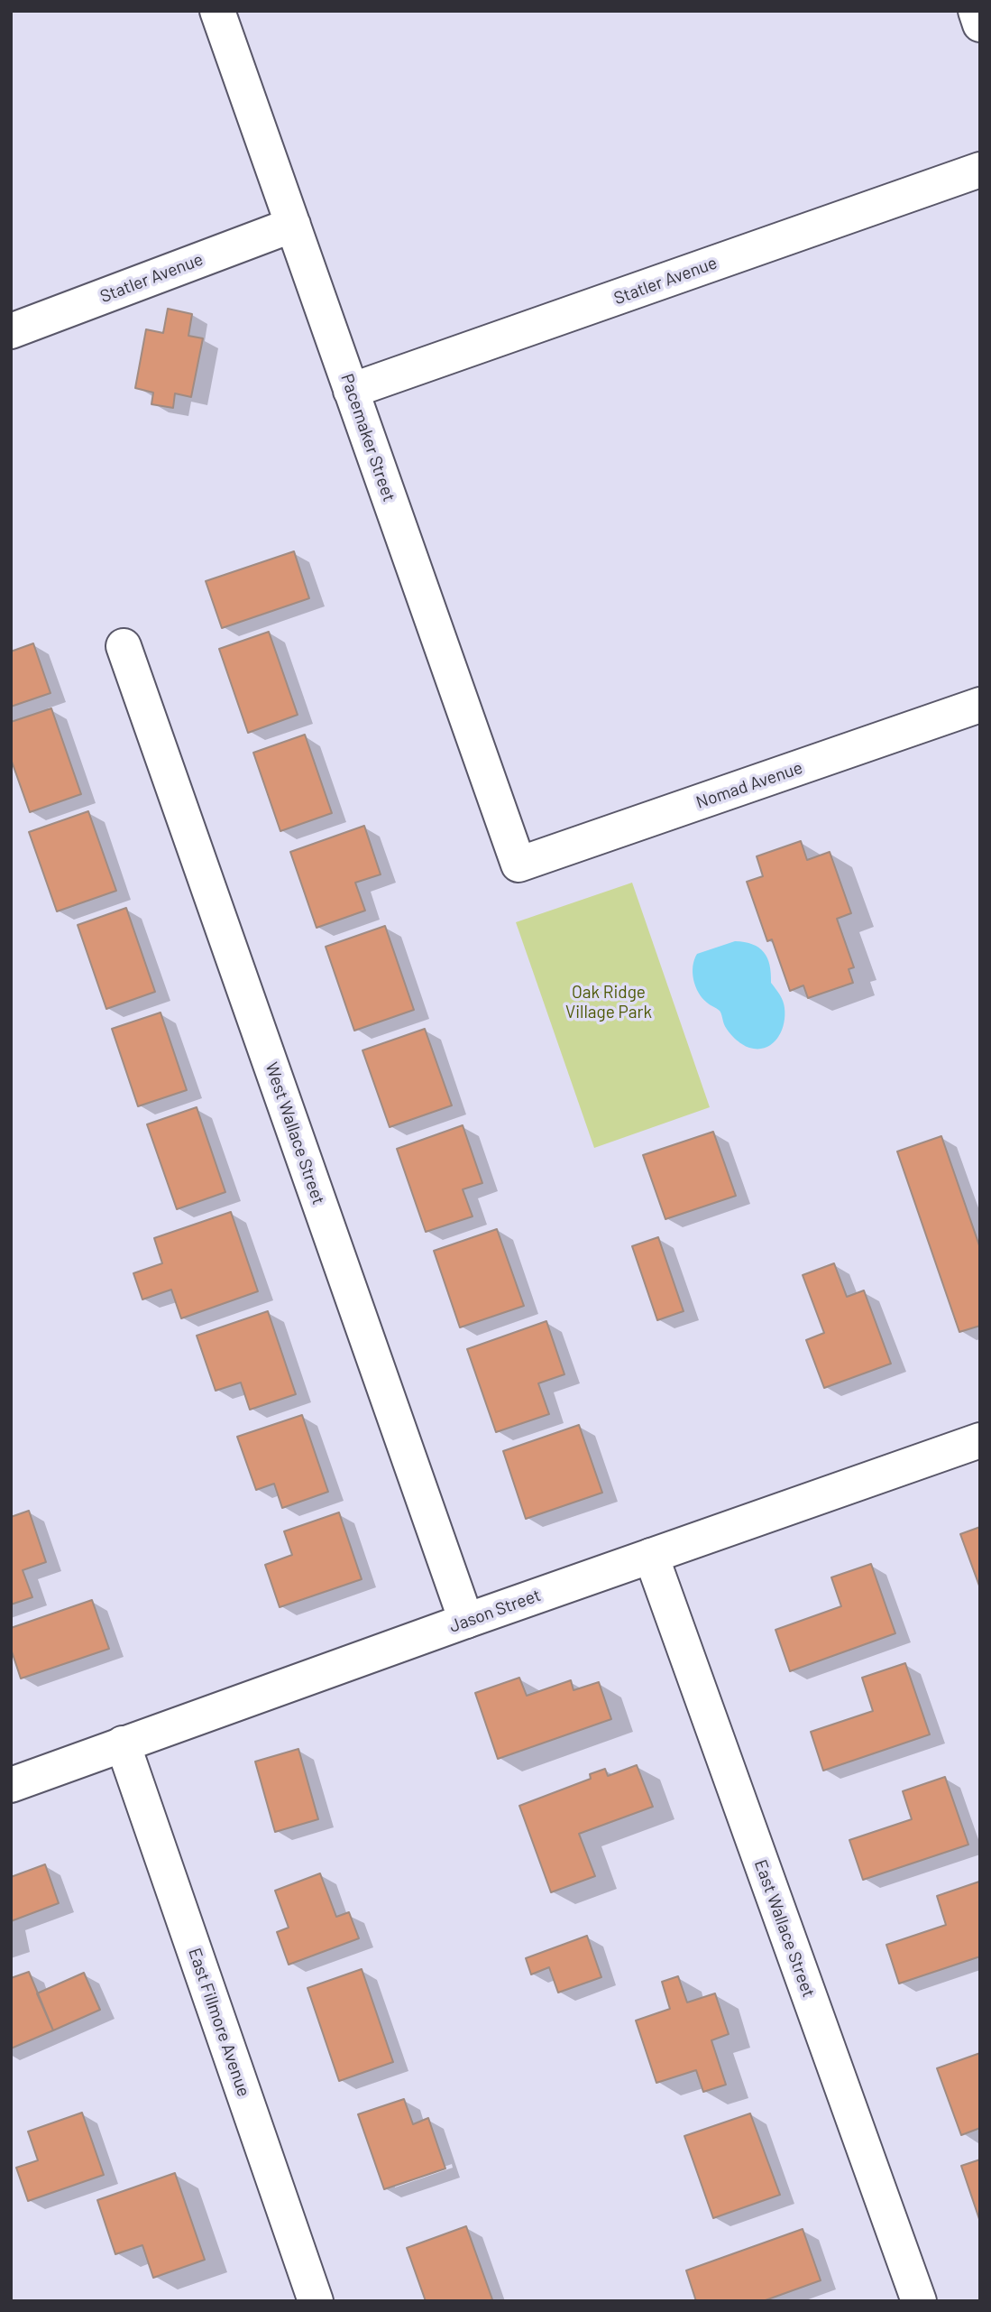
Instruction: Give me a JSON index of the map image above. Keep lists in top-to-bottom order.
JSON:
{
  "streets": {
    "street": [
      "Statler Avenue",
      "Pacemaker Street",
      "Nomad Avenue",
      "West Wallace Street",
      "Jason Street",
      "East Wallace Street",
      "East Fillmore Avenue"
    ]
  },
  "crossings": [
    ["Statler Avenue", "Pacemaker Street"],
    ["Pacemaker Street", "Nomad Avenue"],
    ["West Wallace Street", "Jason Street"],
    ["Jason Street", "East Wallace Street"],
    ["Jason Street", "East Fillmore Avenue"]
  ],
  "parks": ["Oak Ridge Village Park"]
}
